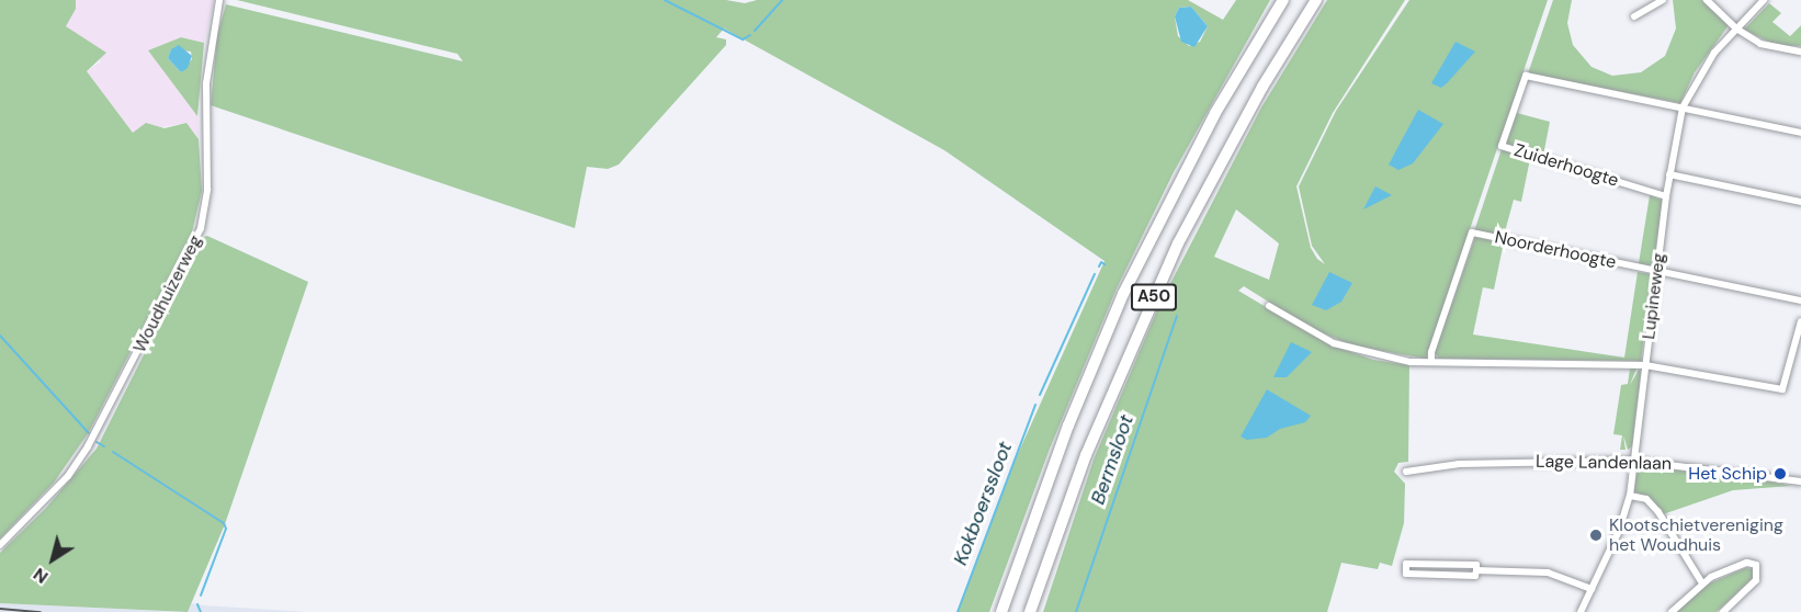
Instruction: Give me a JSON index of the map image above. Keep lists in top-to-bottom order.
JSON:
{
  "streets": {
    "highway": ["A50"],
    "street": [
      "Zuiderhoogte",
      "Noorderhoogte",
      "Woudhuizerweg",
      "Lupineweg",
      "Lage Landenlaan"
    ]
  },
  "crossings": [
    ["Zuiderhoogte", "Lupineweg"],
    ["Noorderhoogte", "Lupineweg"],
    ["Lupineweg", "Lage Landenlaan"]
  ],
  "water": ["Bermsloot", "Kokboerssloot"],
  "places": ["Het Schip", "Klootschietvereniging het Woudhuis"],
  "north": "bottom left"
}
